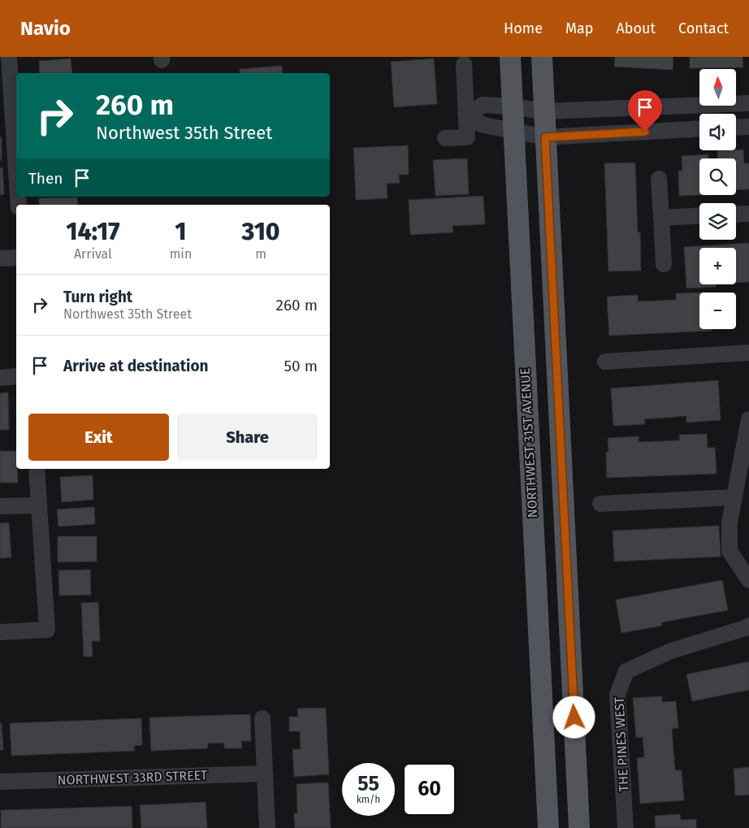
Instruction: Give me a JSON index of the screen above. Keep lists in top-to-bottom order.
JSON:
{
  "streets": {
    "main road": ["NORTHWEST 31ST AVENUE"],
    "street": ["THE PINES WEST", "NORTHWEST 33RD STREET"]
  },
  "north": "top",
  "page": {
    "header": "Navio",
    "nav": [
      "Home",
      "Map",
      "About",
      "Contact"
    ],
    "map_buttons": ["+", "−"],
    "turn": ["260 m", "Northwest 35th Street"],
    "then": "Then",
    "eta": [
      "14:17",
      "Arrival",
      "1",
      "min",
      "310",
      "m"
    ],
    "list": [
      {
        "name": "Turn right",
        "note": "Northwest 35th Street",
        "value": "260 m"
      },
      {
        "name": "Arrive at destination",
        "value": "50 m"
      }
    ],
    "buttons": ["Exit", "Share"],
    "speed": "55 km/h",
    "limit": "60"
  }
}
